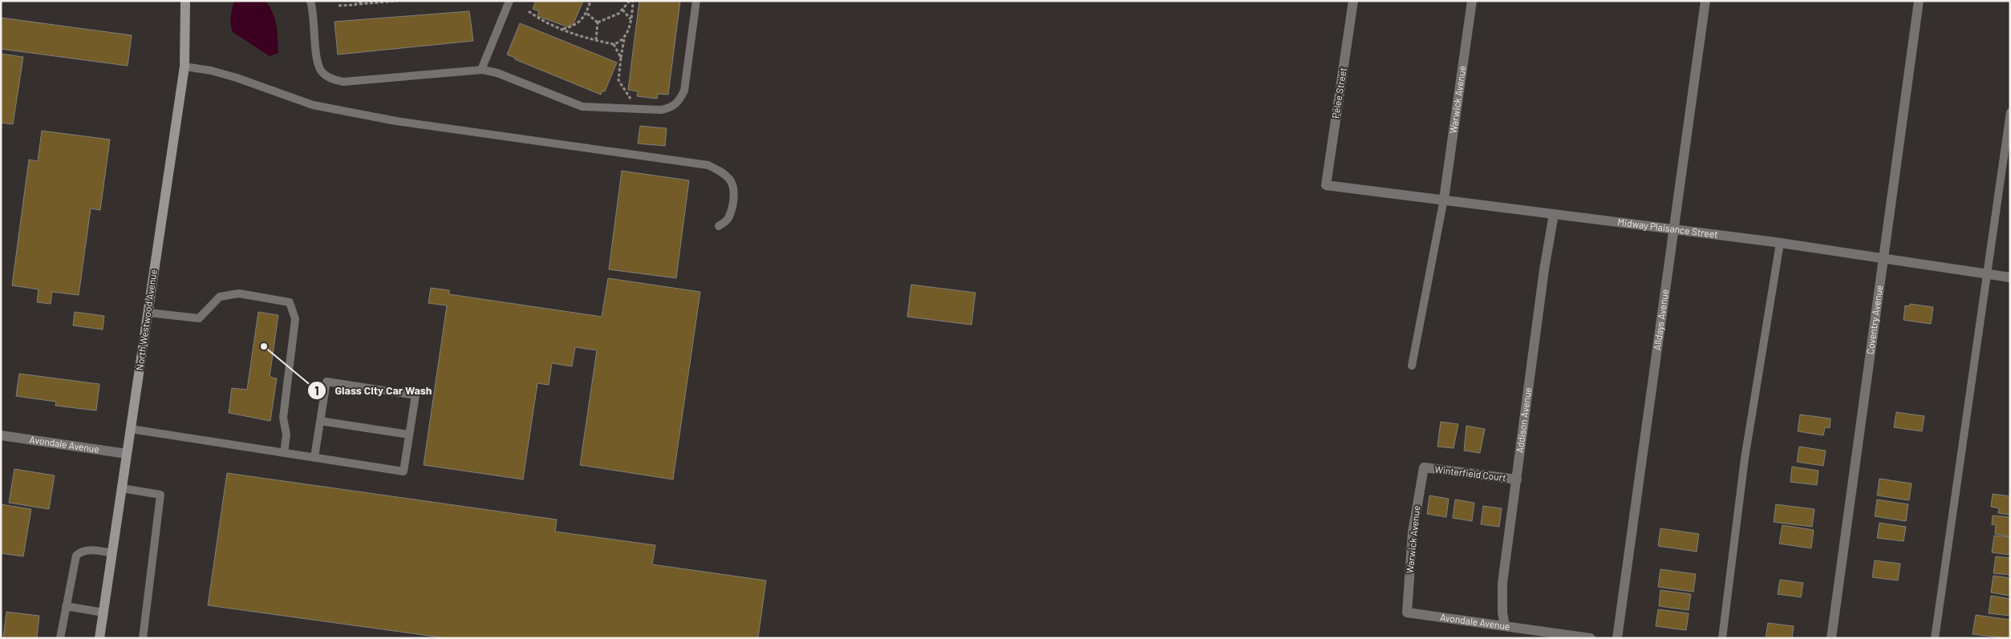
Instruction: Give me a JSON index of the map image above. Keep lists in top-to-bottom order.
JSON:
{
  "streets": {
    "street": [
      "Pelee Street",
      "Warwick Avenue",
      "Midway Plaisance Street",
      "Alldays Avenue",
      "Coventry Avenue",
      "North Westwood Avenue",
      "Addison Avenue",
      "Avondale Avenue",
      "Winterfield Court"
    ]
  },
  "crossings": [
    ["Pelee Street", "Midway Plaisance Street"],
    ["Warwick Avenue", "Midway Plaisance Street"],
    ["Warwick Avenue", "Avondale Avenue"],
    ["Warwick Avenue", "Winterfield Court"],
    ["Midway Plaisance Street", "Alldays Avenue"],
    ["Midway Plaisance Street", "Coventry Avenue"],
    ["Midway Plaisance Street", "Addison Avenue"],
    ["North Westwood Avenue", "Avondale Avenue"],
    ["Addison Avenue", "Avondale Avenue"],
    ["Addison Avenue", "Winterfield Court"]
  ],
  "places": ["Glass City Car Wash"]
}
